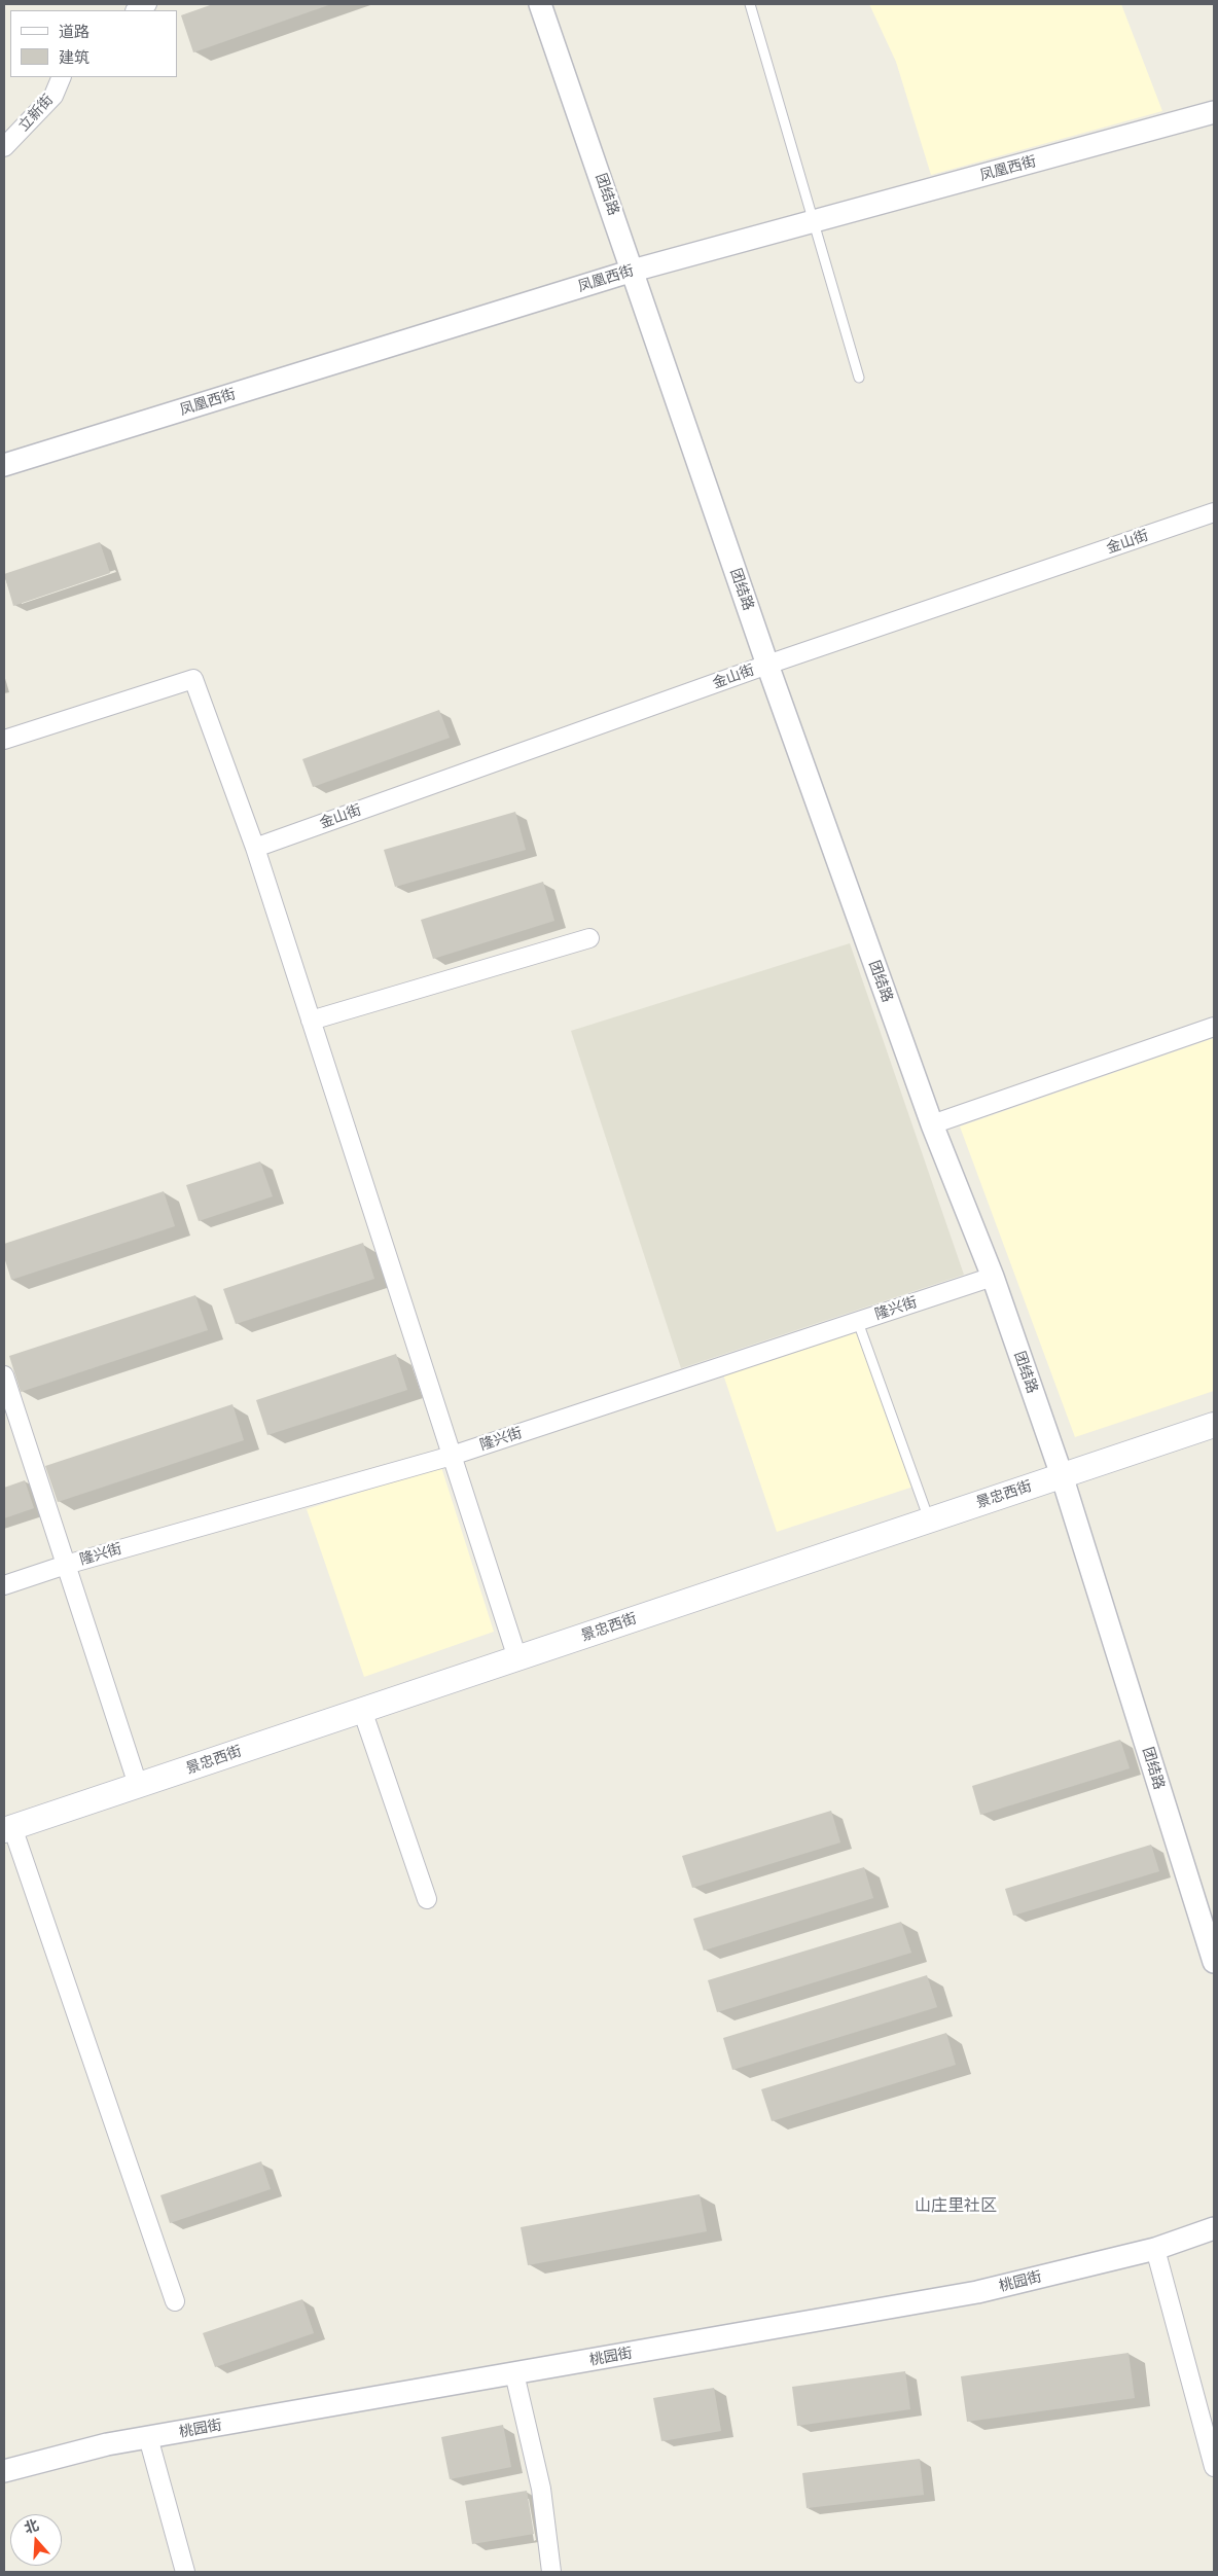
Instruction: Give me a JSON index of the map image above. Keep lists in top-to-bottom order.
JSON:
{
  "streets": {
    "main road": ["景忠西街"],
    "street": [
      "立新街",
      "凤凰西街",
      "团结路",
      "金山街",
      "隆兴街",
      "桃园街"
    ]
  },
  "crossings": [
    ["凤凰西街", "团结路"],
    ["团结路", "金山街"],
    ["团结路", "隆兴街"],
    ["团结路", "景忠西街"]
  ],
  "districts": ["山庄里社区"],
  "legend": ["道路", "建筑"],
  "north": "top"
}
